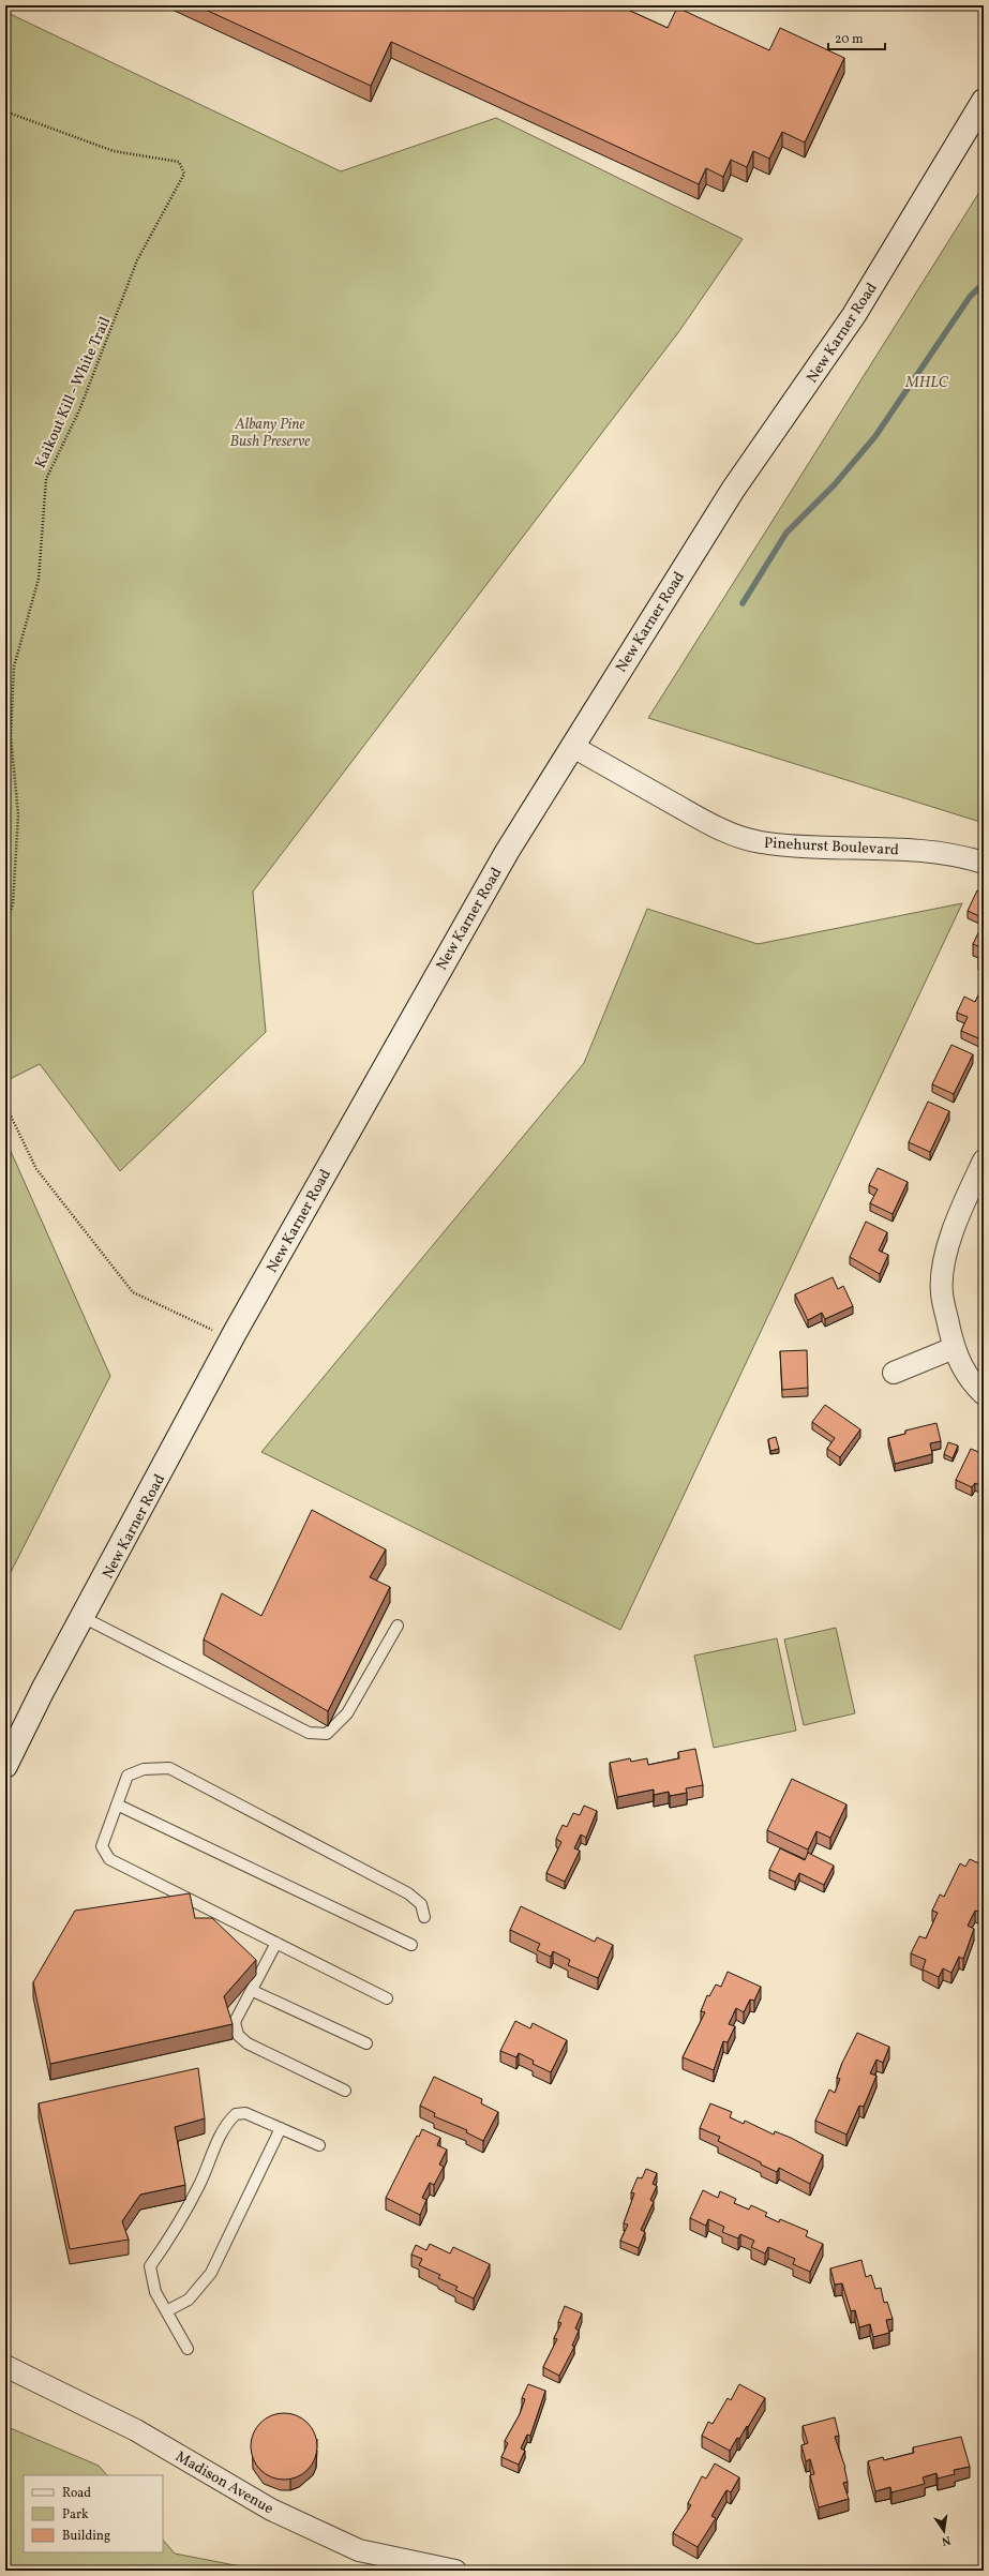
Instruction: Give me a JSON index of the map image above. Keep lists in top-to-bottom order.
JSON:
{
  "streets": {
    "main road": ["New Karner Road"],
    "street": ["Pinehurst Boulevard", "Madison Avenue"],
    "path": ["Kaikout Kill - White Trail"]
  },
  "crossings": [
    ["New Karner Road", "Pinehurst Boulevard"]
  ],
  "parks": ["MHLC", "Albany Pine Bush Preserve"],
  "legend": ["Road", "Park", "Building"],
  "scale_bar": "20 m",
  "north": "bottom"
}
